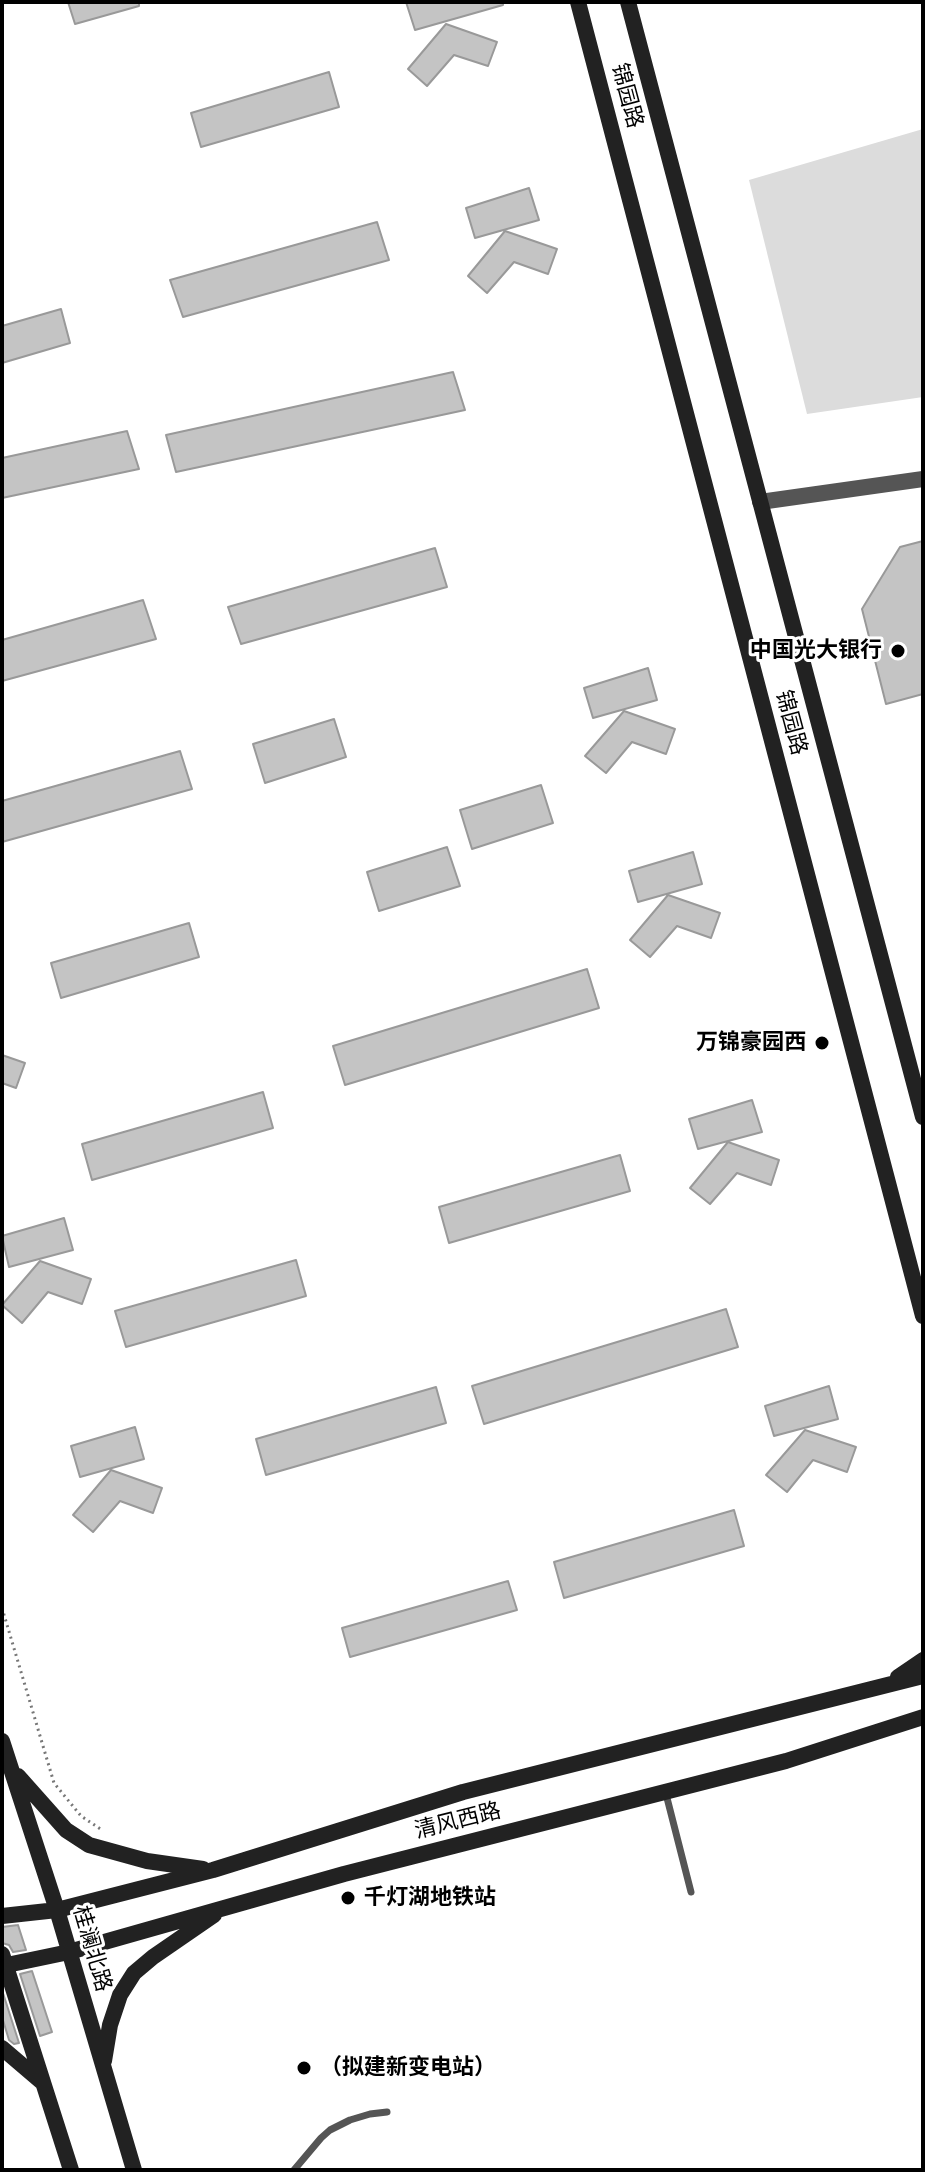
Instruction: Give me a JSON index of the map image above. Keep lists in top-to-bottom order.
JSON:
{
  "streets": {
    "main road": ["锦园路", "清风西路", "桂澜北路"]
  },
  "crossings": [
    ["清风西路", "桂澜北路"]
  ],
  "places": [
    "中国光大银行",
    "万锦豪园西",
    "千灯湖地铁站",
    "（拟建新变电站）"
  ]
}
